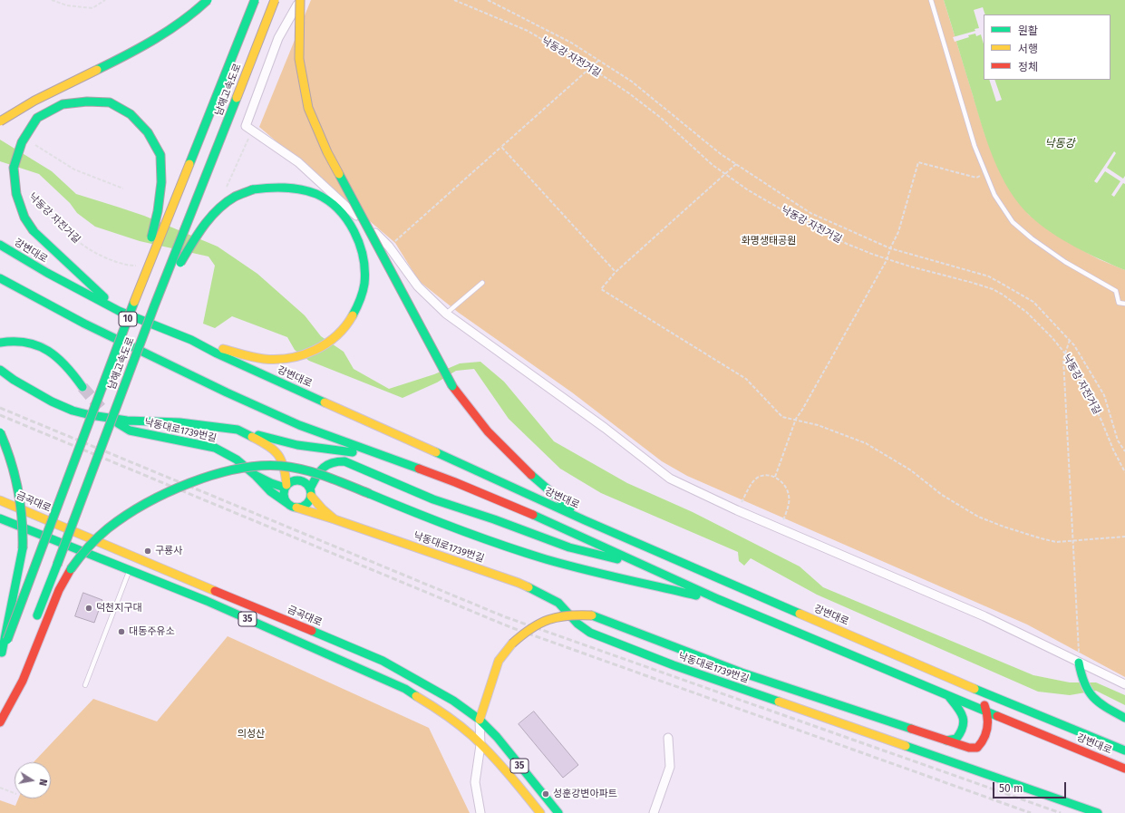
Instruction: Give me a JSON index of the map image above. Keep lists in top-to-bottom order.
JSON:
{
  "streets": {
    "main road": [
      "남해고속도로",
      "강변대로",
      "10",
      "낙동대로1739번길",
      "금곡대로",
      "35"
    ],
    "path": ["낙동강 자전거길"]
  },
  "water": ["낙동강"],
  "parks": ["화명생태공원", "의성산"],
  "places": [
    "구룡사",
    "덕천지구대",
    "대동주유소",
    "성훈강변아파트"
  ],
  "legend": ["원활", "서행", "정체"],
  "scale_bar": "50 m",
  "north": "right"
}
